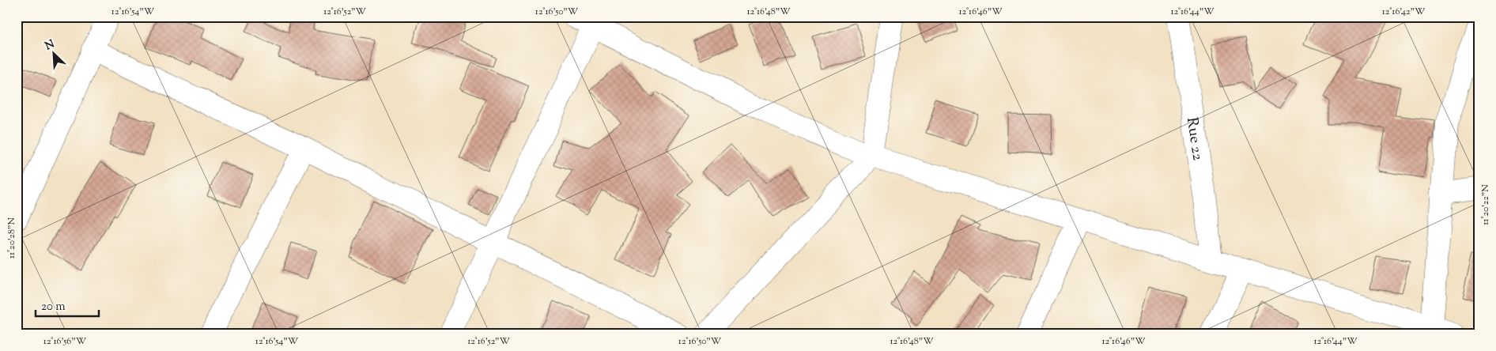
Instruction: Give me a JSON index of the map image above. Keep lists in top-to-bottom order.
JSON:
{
  "streets": {
    "street": ["Rue 22"]
  },
  "scale_bar": "20 m",
  "north": "top left",
  "coordinates": [
    "12°16'54\"W",
    "12°16'52\"W",
    "12°16'50\"W",
    "12°16'48\"W",
    "12°16'46\"W",
    "12°16'44\"W",
    "12°16'42\"W",
    "11°20'22\"N",
    "11°20'28\"N",
    "12°16'56\"W"
  ]
}
